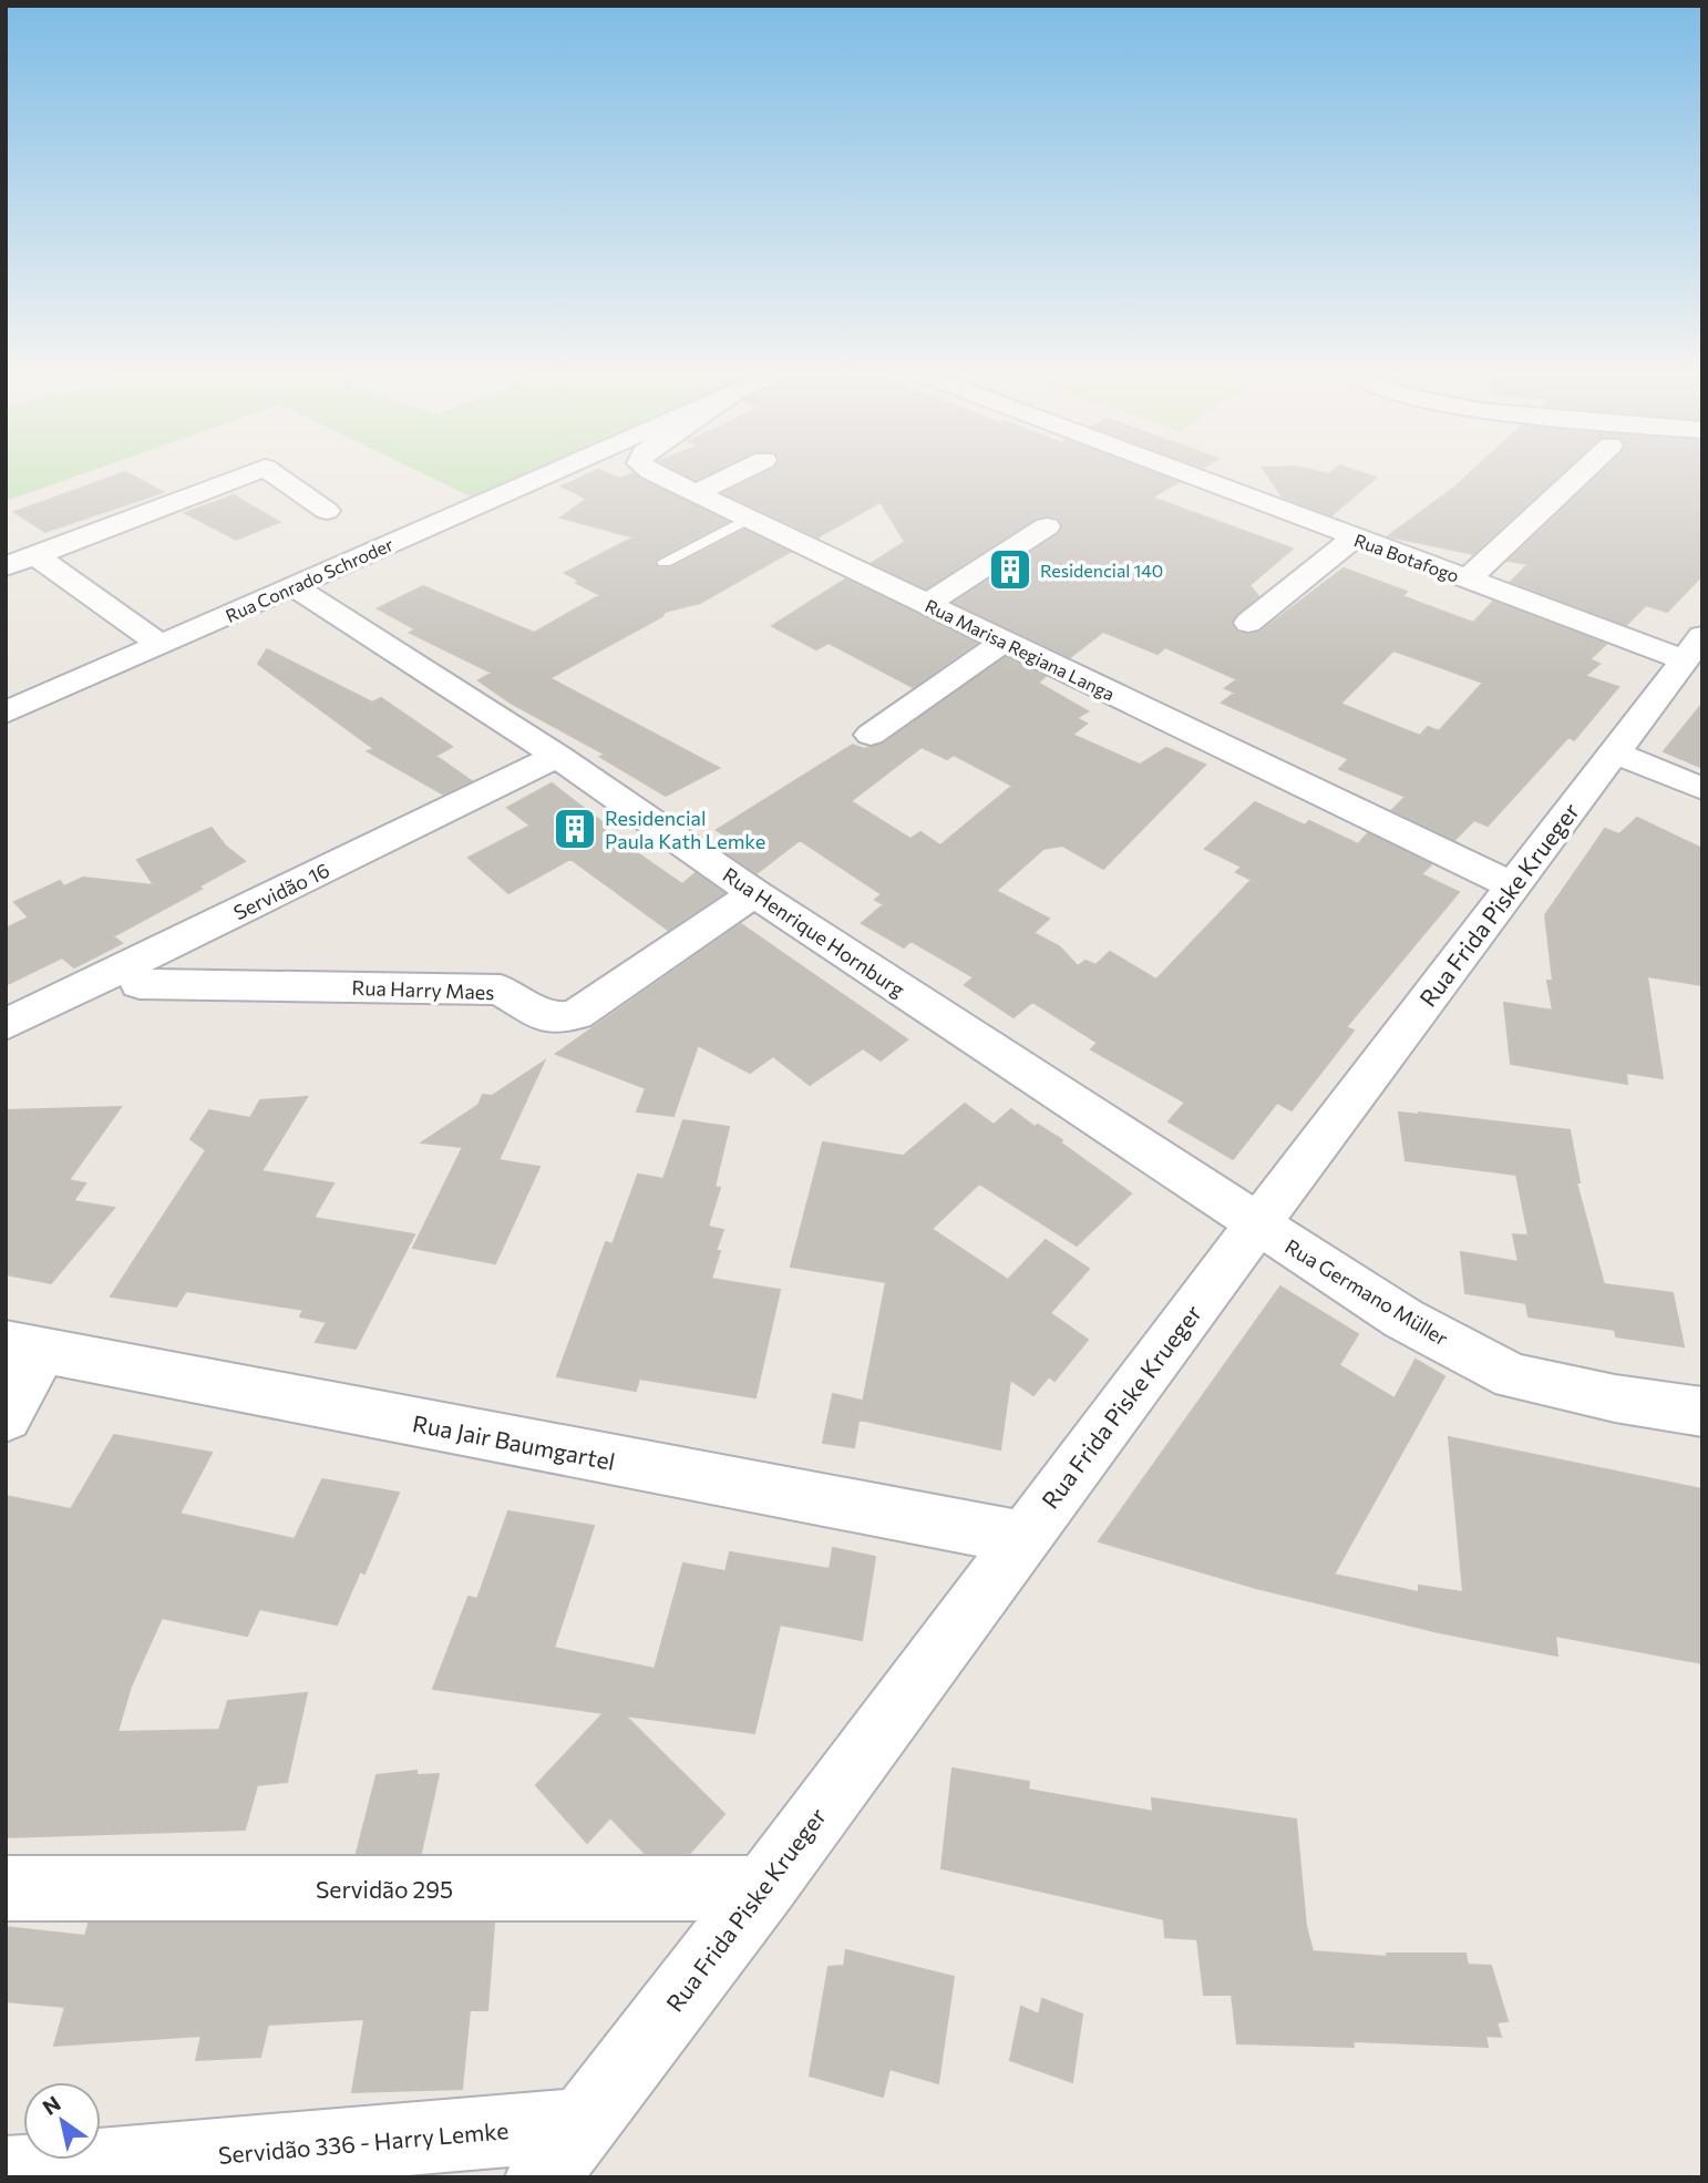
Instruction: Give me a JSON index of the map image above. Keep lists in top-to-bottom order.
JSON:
{
  "streets": {
    "street": [
      "Rua Botafogo",
      "Rua Conrado Schroder",
      "Rua Marisa Regiana Langa",
      "Servidão 16",
      "Rua Frida Piske Krueger",
      "Rua Henrique Hornburg",
      "Rua Harry Maes",
      "Rua Germano Müller",
      "Rua Jair Baumgartel",
      "Servidão 295",
      "Servidão 336 - Harry Lemke"
    ]
  },
  "crossings": [
    ["Rua Botafogo", "Rua Frida Piske Krueger"],
    ["Rua Conrado Schroder", "Rua Henrique Hornburg"],
    ["Rua Marisa Regiana Langa", "Rua Frida Piske Krueger"],
    ["Servidão 16", "Rua Henrique Hornburg"],
    ["Rua Frida Piske Krueger", "Rua Henrique Hornburg"],
    ["Rua Frida Piske Krueger", "Rua Germano Müller"],
    ["Rua Frida Piske Krueger", "Rua Jair Baumgartel"],
    ["Rua Frida Piske Krueger", "Servidão 295"],
    ["Rua Frida Piske Krueger", "Servidão 336 - Harry Lemke"],
    ["Rua Henrique Hornburg", "Rua Harry Maes"],
    ["Rua Henrique Hornburg", "Rua Germano Müller"]
  ],
  "places": {
    "building": ["Residencial 140", "Residencial Paula Kath Lemke"]
  },
  "north": "top left"
}
